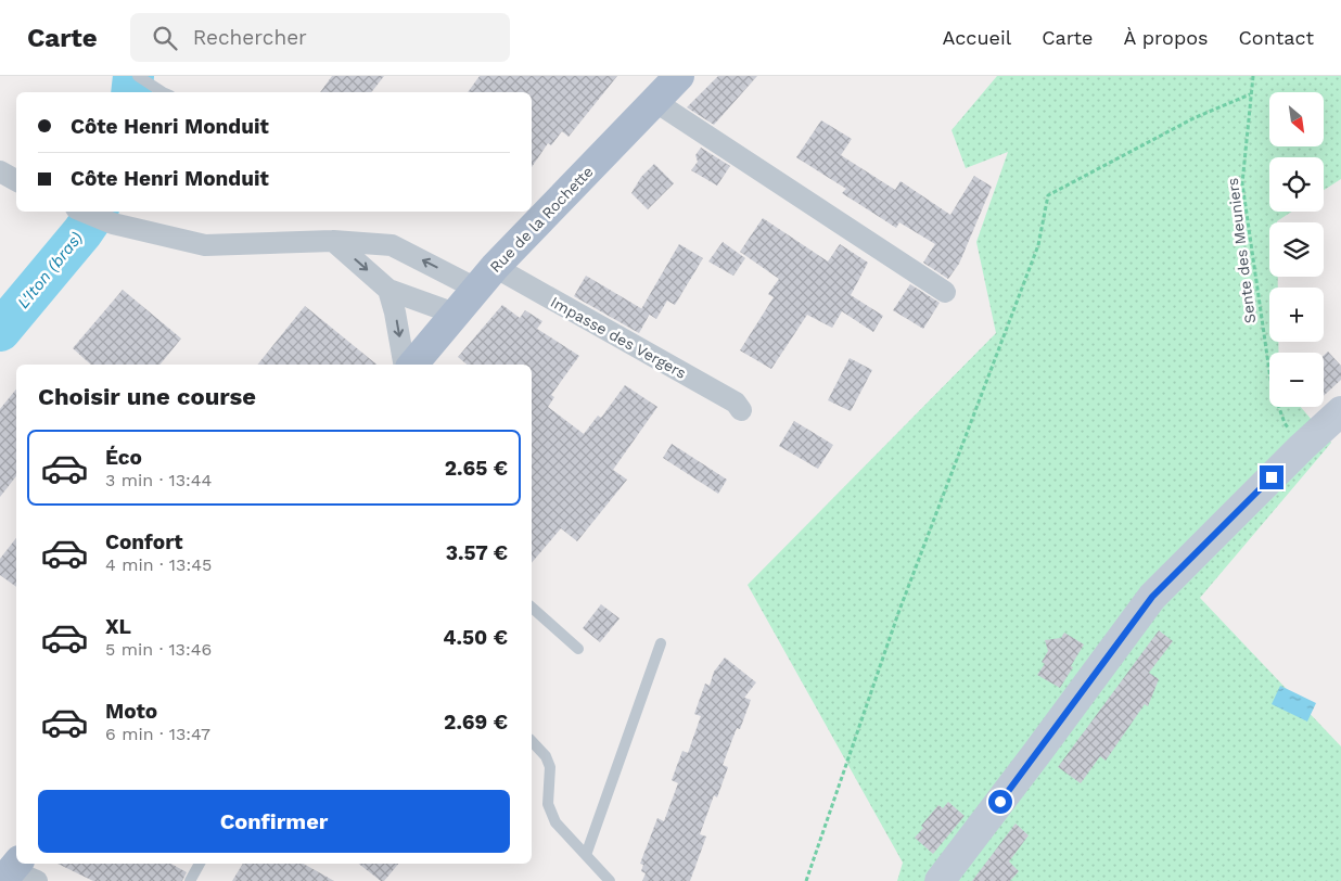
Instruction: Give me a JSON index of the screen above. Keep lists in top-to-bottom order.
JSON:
{
  "streets": {
    "main road": ["Rue de la Rochette"],
    "street": ["Impasse des Vergers"],
    "path": ["Sente des Meuniers"]
  },
  "crossings": [
    ["Rue de la Rochette", "Impasse des Vergers"]
  ],
  "water": ["L'Iton (bras)"],
  "north": "bottom right",
  "page": {
    "header": "Carte",
    "search": "Rechercher",
    "nav": [
      "Accueil",
      "Carte",
      "À propos",
      "Contact"
    ],
    "map_buttons": ["+", "−"],
    "banner": ["Côte Henri Monduit", "Côte Henri Monduit"],
    "heading": "Choisir une course",
    "list": [
      {
        "name": "Éco",
        "note": "3 min · 13:44",
        "value": "2.65 €"
      },
      {
        "name": "Confort",
        "note": "4 min · 13:45",
        "value": "3.57 €"
      },
      {
        "name": "XL",
        "note": "5 min · 13:46",
        "value": "4.50 €"
      },
      {
        "name": "Moto",
        "note": "6 min · 13:47",
        "value": "2.69 €"
      }
    ],
    "buttons": "Confirmer"
  }
}
